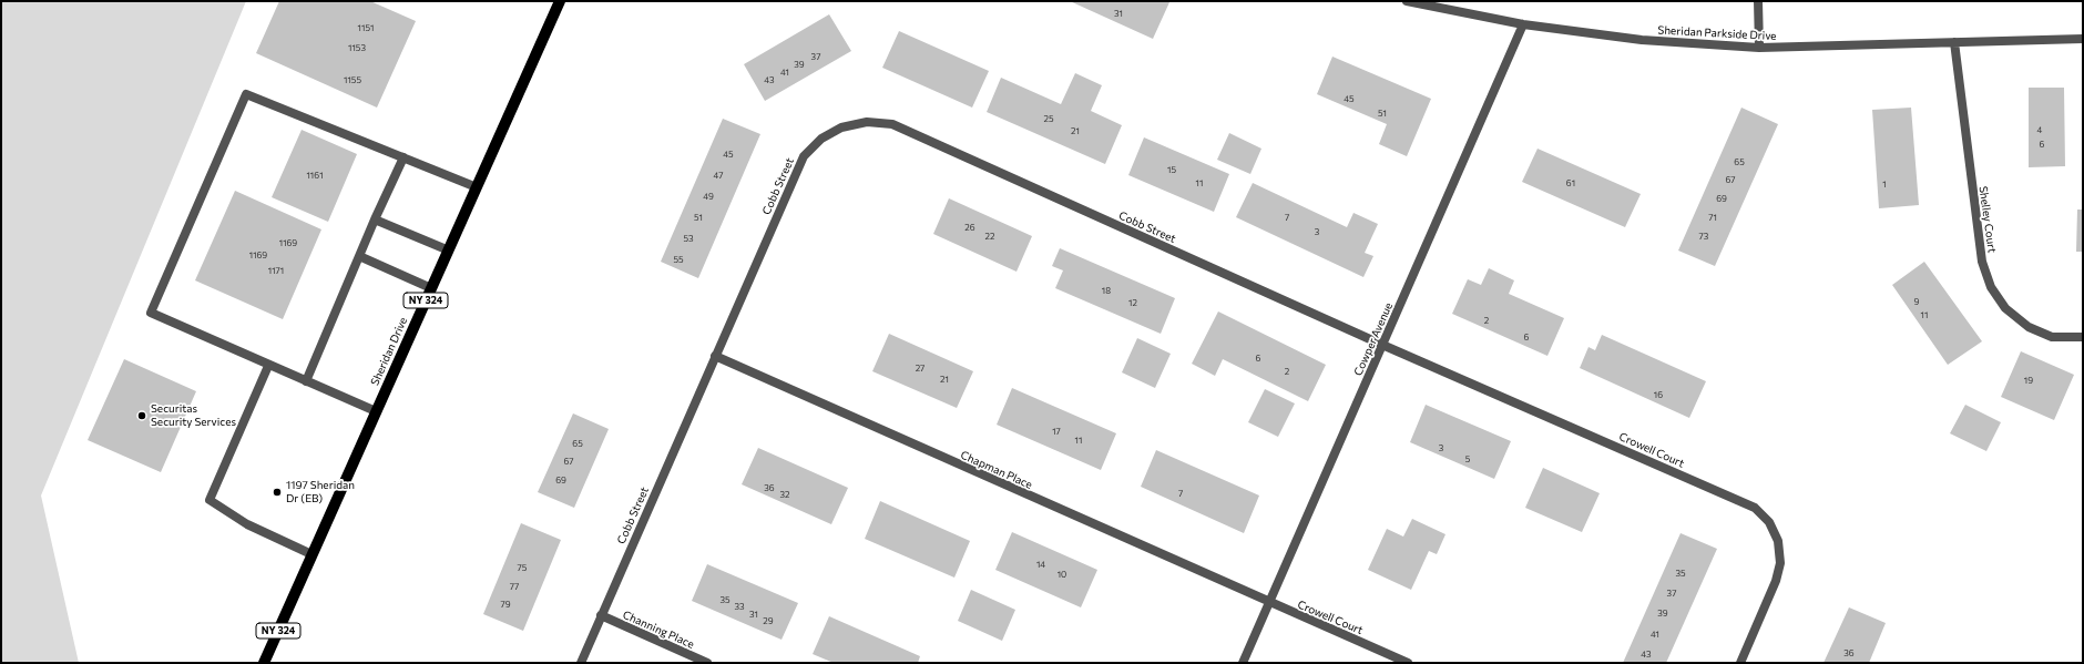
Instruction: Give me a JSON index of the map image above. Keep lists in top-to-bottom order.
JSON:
{
  "streets": {
    "main road": ["NY 324", "Sheridan Drive"],
    "street": [
      "Sheridan Parkside Drive",
      "Cobb Street",
      "Shelley Court",
      "Cowper Avenue",
      "Crowell Court",
      "Chapman Place",
      "Channing Place"
    ]
  },
  "crossings": [
    ["Sheridan Parkside Drive", "Shelley Court"],
    ["Sheridan Parkside Drive", "Cowper Avenue"],
    ["Cobb Street", "Cowper Avenue"],
    ["Cobb Street", "Crowell Court"],
    ["Cobb Street", "Chapman Place"],
    ["Cobb Street", "Channing Place"],
    ["Cowper Avenue", "Crowell Court"],
    ["Cowper Avenue", "Chapman Place"],
    ["Crowell Court", "Chapman Place"]
  ],
  "places": ["Securitas Security Services", "1197 Sheridan Dr (EB)"],
  "house_numbers": [
    "31",
    "1151",
    "1153",
    "37",
    "39",
    "41",
    "1155",
    "43",
    "45",
    "51",
    "25",
    "4",
    "21",
    "6",
    "45",
    "65",
    "15",
    "1161",
    "47",
    "67",
    "11",
    "61",
    "1",
    "49",
    "69",
    "51",
    "7",
    "71",
    "26",
    "3",
    "22",
    "73",
    "53",
    "1169",
    "1169",
    "55",
    "1171",
    "18",
    "9",
    "12",
    "11",
    "2",
    "6",
    "6",
    "27",
    "2",
    "21",
    "19",
    "16",
    "17",
    "11",
    "65",
    "3",
    "5",
    "67",
    "69",
    "36",
    "7",
    "32",
    "14",
    "75",
    "35",
    "10",
    "77",
    "37",
    "35",
    "79",
    "33",
    "39",
    "31",
    "29",
    "41",
    "36",
    "43"
  ]
}
